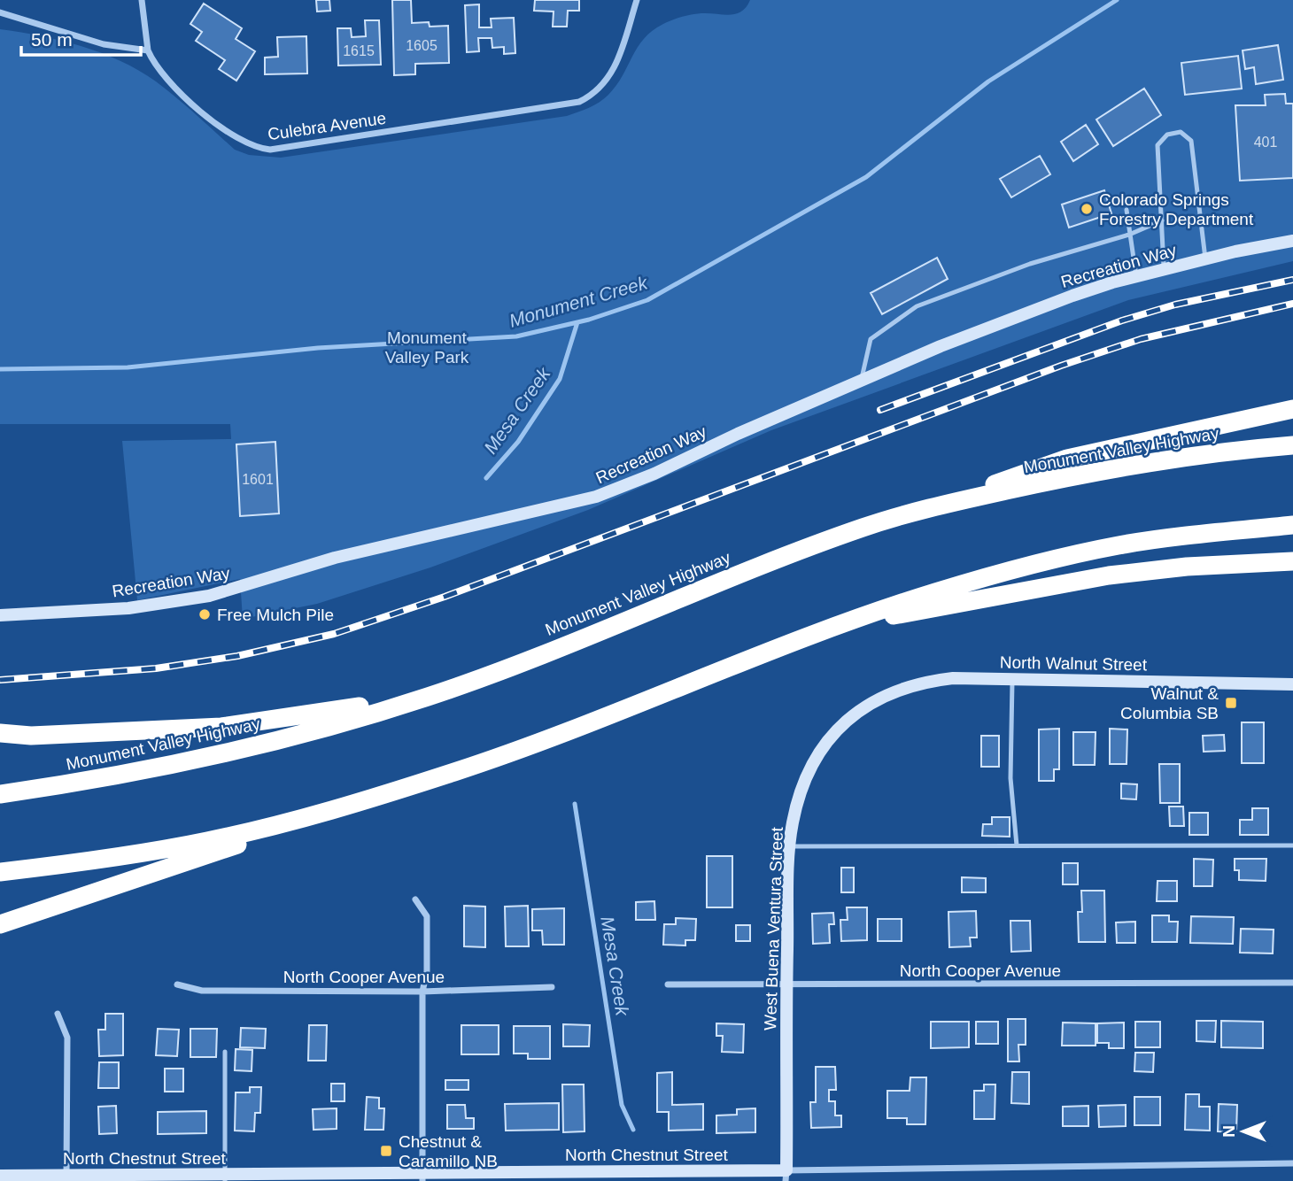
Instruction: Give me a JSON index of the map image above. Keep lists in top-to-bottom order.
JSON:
{
  "streets": {
    "highway": ["Monument Valley Highway"],
    "main road": [
      "Recreation Way",
      "North Walnut Street",
      "West Buena Ventura Street",
      "North Chestnut Street"
    ],
    "street": ["Culebra Avenue", "North Cooper Avenue"]
  },
  "crossings": [
    ["North Walnut Street", "West Buena Ventura Street"],
    ["West Buena Ventura Street", "North Cooper Avenue"],
    ["West Buena Ventura Street", "North Chestnut Street"]
  ],
  "water": ["Monument Creek", "Mesa Creek"],
  "parks": ["Monument Valley Park"],
  "places": {
    "other": ["Colorado Springs Forestry Department", "Free Mulch Pile"],
    "transit": ["Walnut & Columbia SB", "Chestnut & Caramillo NB"]
  },
  "house_numbers": [
    "1605",
    "1615",
    "401",
    "1601"
  ],
  "scale_bar": "50 m",
  "north": "left"
}
